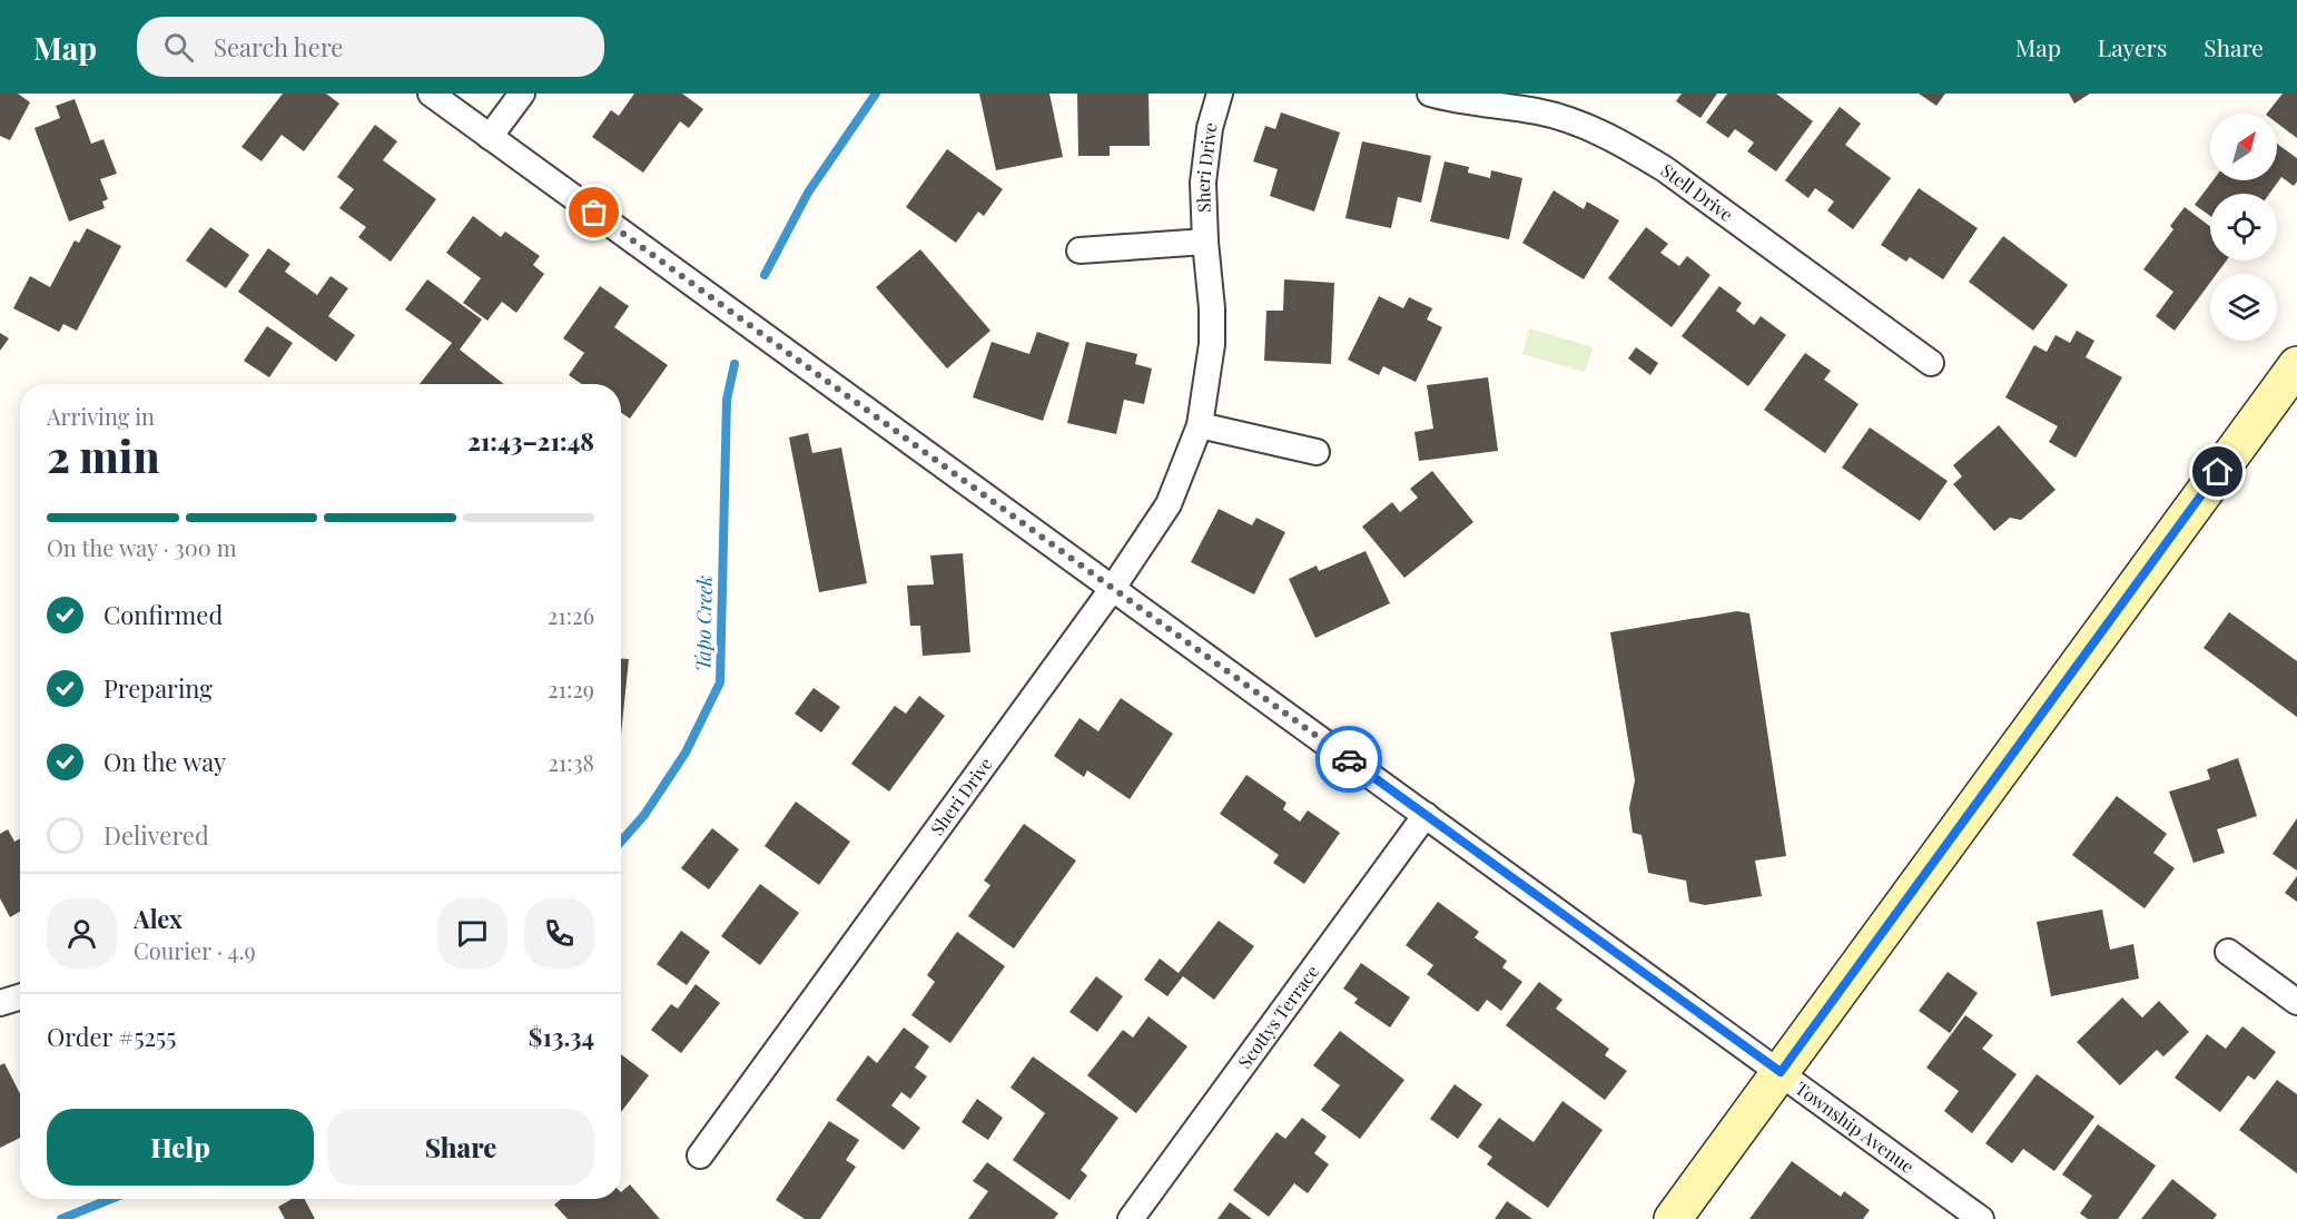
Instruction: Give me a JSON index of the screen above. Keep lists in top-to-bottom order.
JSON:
{
  "streets": {
    "street": [
      "Sheri Drive",
      "Stell Drive",
      "Scottys Terrace",
      "Township Avenue"
    ]
  },
  "crossings": [
    ["Sheri Drive", "Township Avenue"],
    ["Scottys Terrace", "Township Avenue"]
  ],
  "water": ["Tapo Creek"],
  "north": "top right",
  "page": {
    "header": "Map",
    "search": "Search here",
    "nav": ["Map", "Layers", "Share"],
    "heading": ["2 min", "Arriving in", "21:43–21:48"],
    "panel": [
      "Alex",
      "Courier · 4.9",
      "Order #5255",
      "$13.34"
    ],
    "bar": "On the way · 300 m",
    "list": [
      ["Confirmed", "21:26"],
      ["Preparing", "21:29"],
      ["On the way", "21:38"],
      "Delivered"
    ],
    "buttons": ["Help", "Share"]
  }
}
